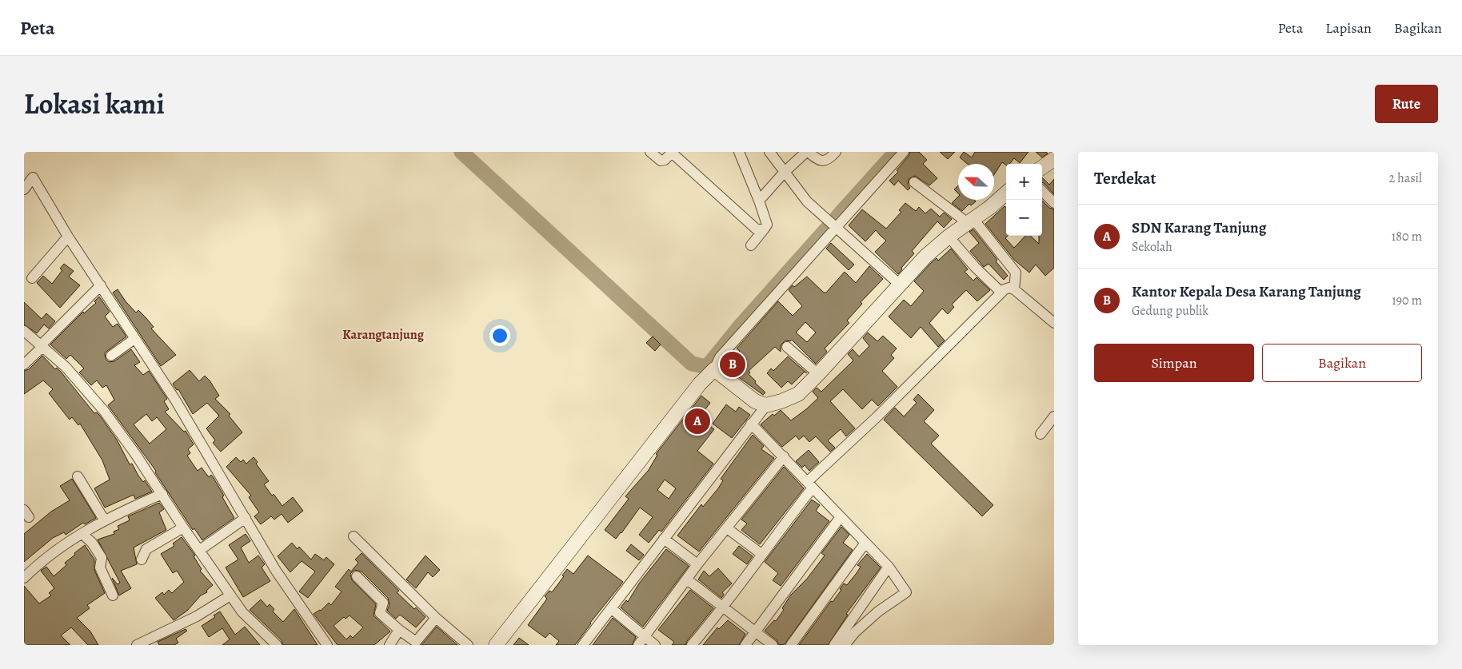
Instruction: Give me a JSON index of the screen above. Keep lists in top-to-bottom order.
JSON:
{
  "districts": ["Karangtanjung"],
  "north": "left",
  "page": {
    "header": "Peta",
    "nav": ["Peta", "Lapisan", "Bagikan"],
    "title": "Lokasi kami",
    "buttons": [
      "Rute",
      ["Simpan", "Bagikan"]
    ],
    "heading": ["Terdekat", "2 hasil"],
    "map_buttons": ["+", "−"],
    "list": [
      {
        "mark": "A",
        "name": "SDN Karang Tanjung",
        "note": "Sekolah",
        "value": "180 m"
      },
      {
        "mark": "B",
        "name": "Kantor Kepala Desa Karang Tanjung",
        "note": "Gedung publik",
        "value": "190 m"
      }
    ],
    "pins": ["B", "A"]
  }
}
